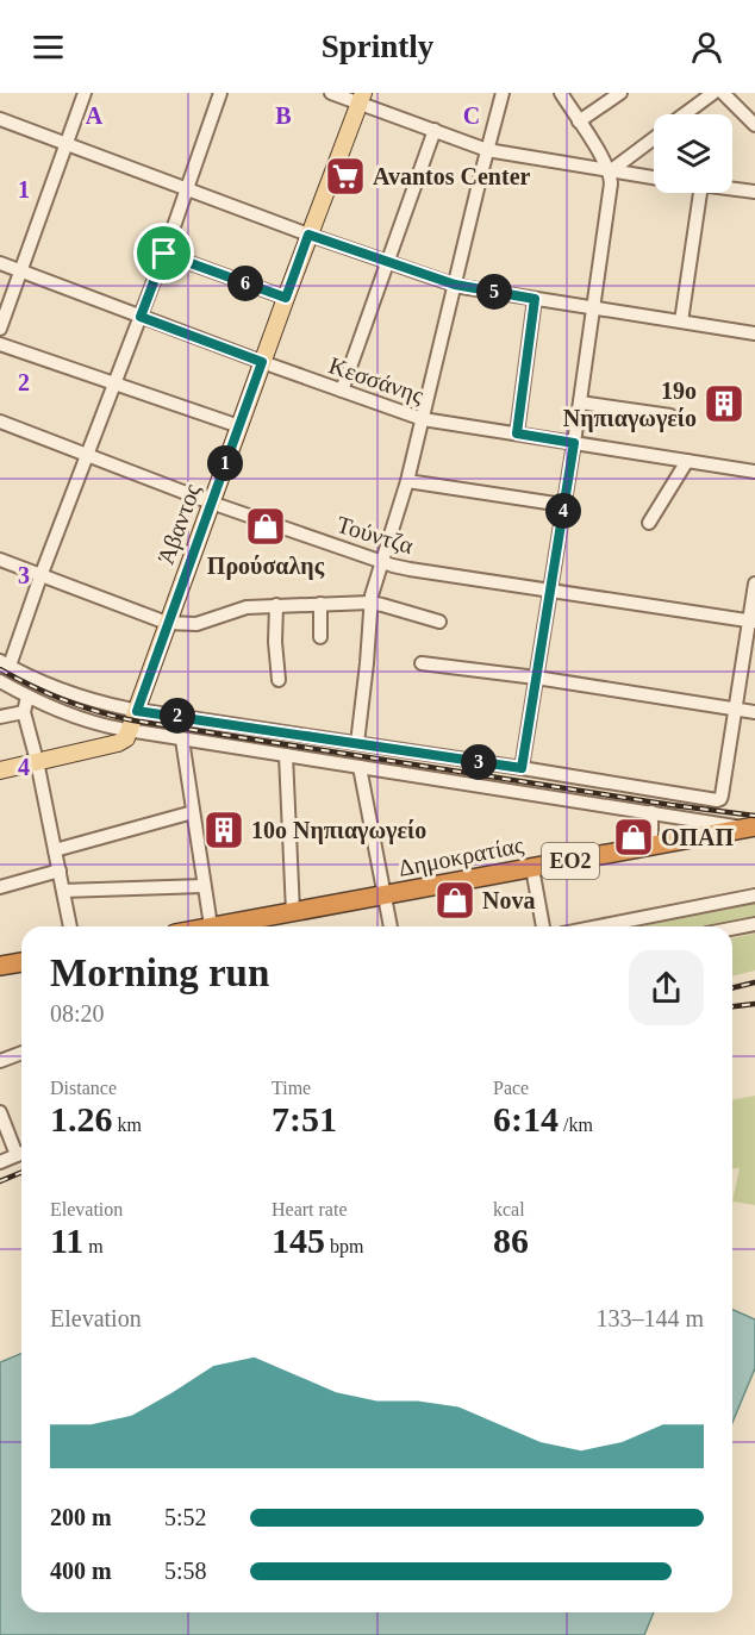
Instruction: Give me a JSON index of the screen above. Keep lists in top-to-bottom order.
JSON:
{
  "streets": {
    "highway": ["Δημοκρατίας", "ΕΟ2"],
    "main road": ["Άβαντος"],
    "street": ["Κεσσάνης", "Τούντζα"]
  },
  "crossings": [
    ["Κεσσάνης", "Άβαντος"],
    ["Άβαντος", "Τούντζα"]
  ],
  "places": {
    "supermarket": ["Avantos Center"],
    "building": ["19ο Νηπιαγωγείο", "10ο Νηπιαγωγείο"],
    "shop": ["Προύσαλης", "ΟΠΑΠ", "Nova"]
  },
  "page": {
    "header": "Sprintly",
    "pins": [
      "6",
      "5",
      "1",
      "4",
      "2",
      "3"
    ],
    "heading": ["Morning run", "08:20"],
    "stats": [
      ["Distance", "1.26 km"],
      ["Time", "7:51"],
      ["Pace", "6:14 /km"],
      ["Elevation", "11 m"],
      ["Heart rate", "145 bpm"],
      ["kcal", "86"]
    ],
    "chart": ["Elevation", "133–144 m"],
    "list": [
      {
        "name": "200 m",
        "note": "5:52"
      },
      {
        "name": "400 m",
        "note": "5:58"
      }
    ]
  },
  "grid": {
    "columns": ["A", "B", "C"],
    "rows": [
      "1",
      "2",
      "3",
      "4"
    ]
  }
}
